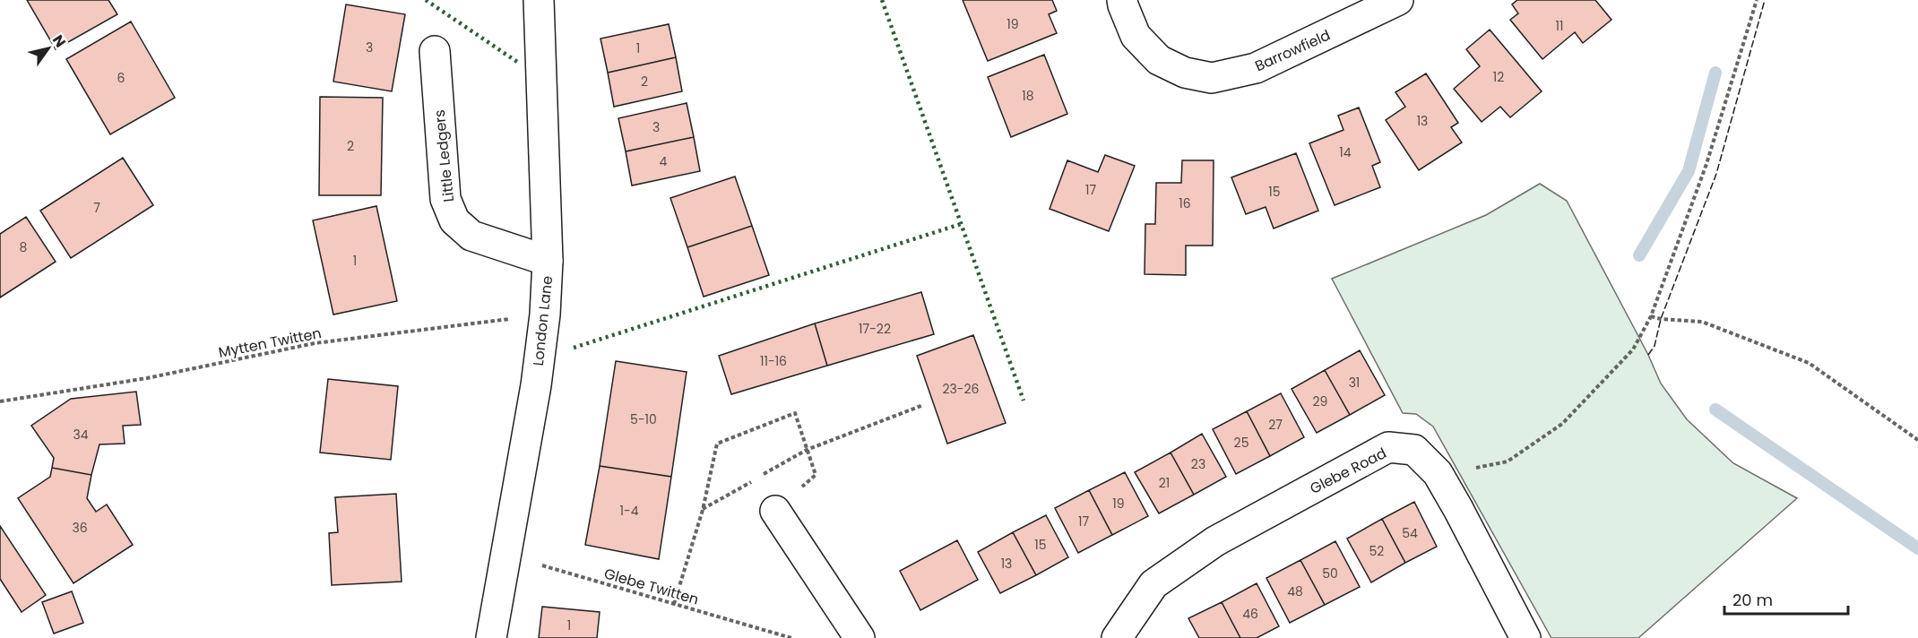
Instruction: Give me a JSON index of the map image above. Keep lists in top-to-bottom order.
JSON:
{
  "streets": {
    "street": [
      "Barrowfield",
      "Little Ledgers",
      "London Lane",
      "Glebe Road"
    ],
    "path": ["Mytten Twitten", "Glebe Twitten"]
  },
  "crossings": [
    ["Little Ledgers", "London Lane"],
    ["London Lane", "Mytten Twitten"],
    ["London Lane", "Glebe Twitten"]
  ],
  "house_numbers": [
    "19",
    "11",
    "3",
    "1",
    "12",
    "6",
    "2",
    "18",
    "13",
    "3",
    "2",
    "14",
    "4",
    "17",
    "15",
    "16",
    "7",
    "8",
    "1",
    "17-22",
    "11-16",
    "31",
    "23-26",
    "29",
    "5-10",
    "27",
    "34",
    "25",
    "23",
    "21",
    "19",
    "1-4",
    "17",
    "36",
    "54",
    "15",
    "52",
    "13",
    "50",
    "48",
    "46",
    "1"
  ],
  "scale_bar": "20 m",
  "north": "top right"
}
